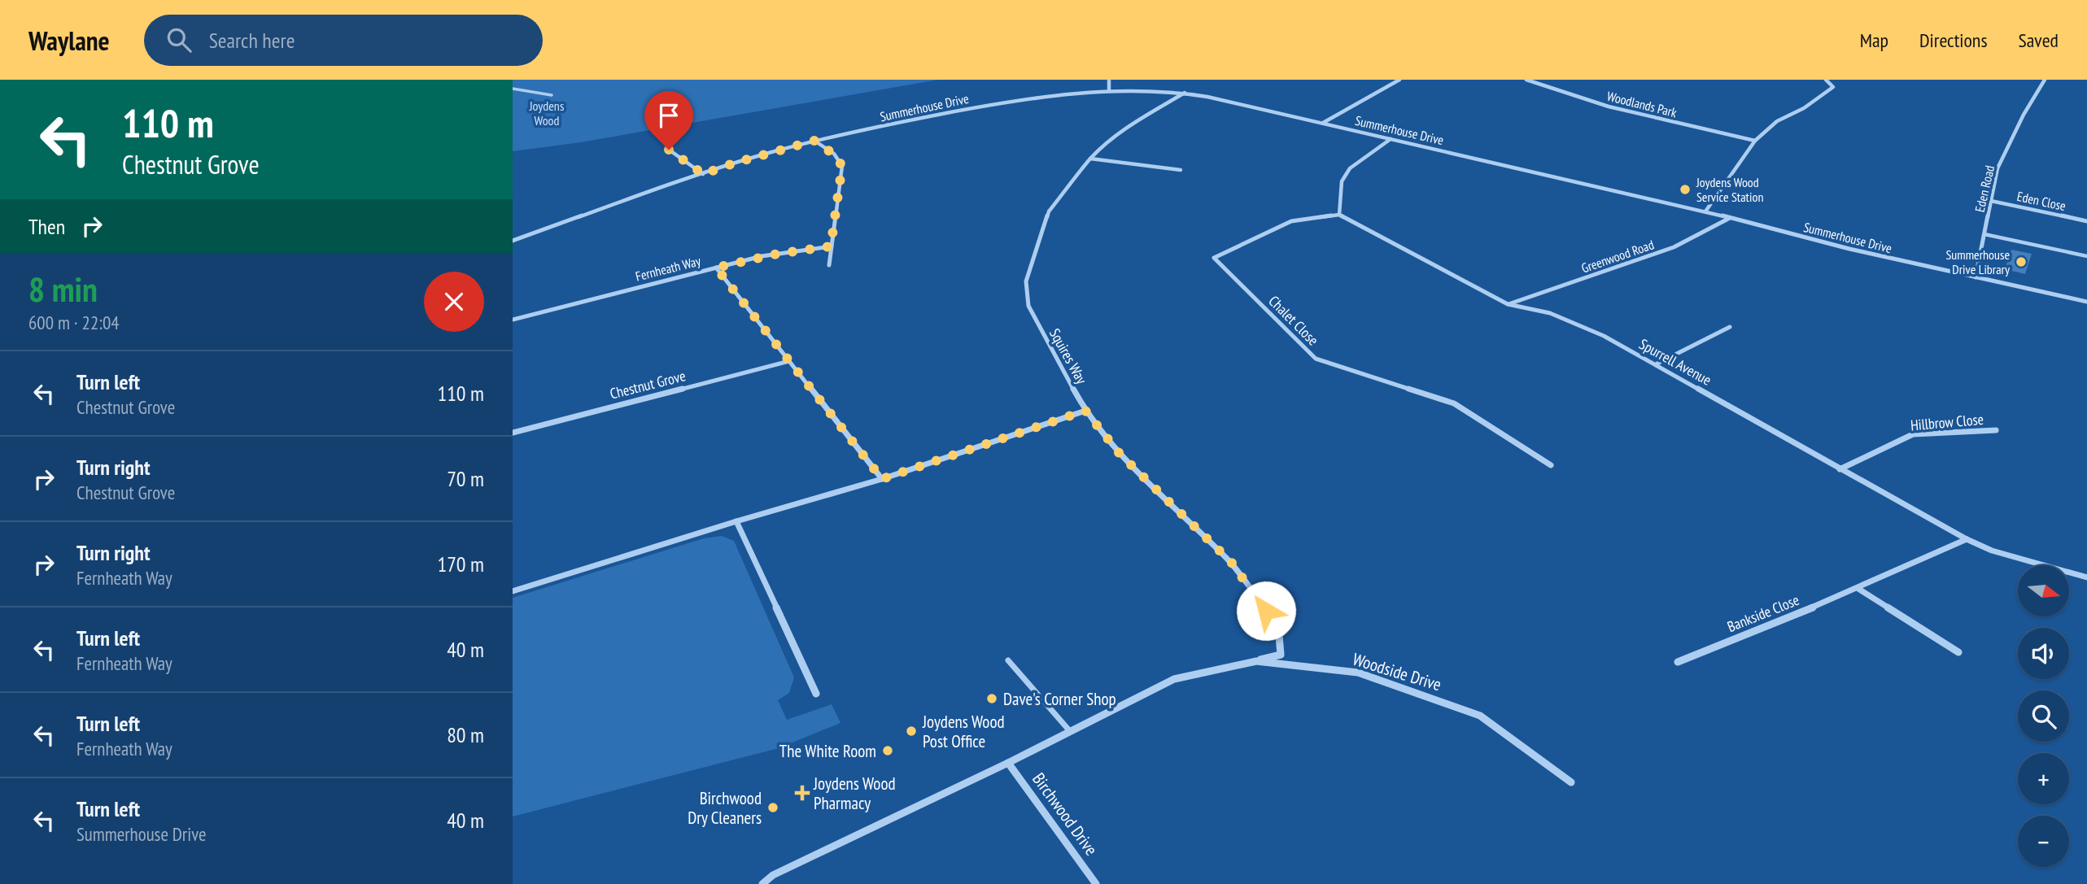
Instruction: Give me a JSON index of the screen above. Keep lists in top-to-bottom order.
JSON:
{
  "streets": {
    "street": [
      "Woodlands Park",
      "Summerhouse Drive",
      "Eden Road",
      "Eden Close",
      "Greenwood Road",
      "Fernheath Way",
      "Chalet Close",
      "Squires Way",
      "Spurrell Avenue",
      "Chestnut Grove",
      "Hillbrow Close",
      "Bankside Close",
      "Woodside Drive",
      "Birchwood Drive"
    ]
  },
  "crossings": [
    ["Summerhouse Drive", "Eden Road"],
    ["Summerhouse Drive", "Greenwood Road"],
    ["Summerhouse Drive", "Squires Way"],
    ["Eden Road", "Eden Close"],
    ["Greenwood Road", "Spurrell Avenue"],
    ["Chalet Close", "Spurrell Avenue"],
    ["Squires Way", "Woodside Drive"],
    ["Spurrell Avenue", "Hillbrow Close"],
    ["Spurrell Avenue", "Bankside Close"],
    ["Woodside Drive", "Birchwood Drive"]
  ],
  "parks": ["Joydens Wood"],
  "places": {
    "other": [
      "Joydens Wood Service Station",
      "Summerhouse Drive Library",
      "Dave's Corner Shop",
      "Joydens Wood Post Office",
      "The White Room",
      "Birchwood Dry Cleaners"
    ],
    "health": ["Joydens Wood Pharmacy"]
  },
  "north": "right",
  "page": {
    "header": "Waylane",
    "search": "Search here",
    "nav": ["Map", "Directions", "Saved"],
    "turn": ["110 m", "Chestnut Grove"],
    "then": "Then",
    "heading": ["8 min", "600 m · 22:04"],
    "list": [
      {
        "name": "Turn left",
        "note": "Chestnut Grove",
        "value": "110 m"
      },
      {
        "name": "Turn right",
        "note": "Chestnut Grove",
        "value": "70 m"
      },
      {
        "name": "Turn right",
        "note": "Fernheath Way",
        "value": "170 m"
      },
      {
        "name": "Turn left",
        "note": "Fernheath Way",
        "value": "40 m"
      },
      {
        "name": "Turn left",
        "note": "Fernheath Way",
        "value": "80 m"
      },
      {
        "name": "Turn left",
        "note": "Summerhouse Drive",
        "value": "40 m"
      }
    ],
    "map_buttons": ["+", "−"]
  }
}
